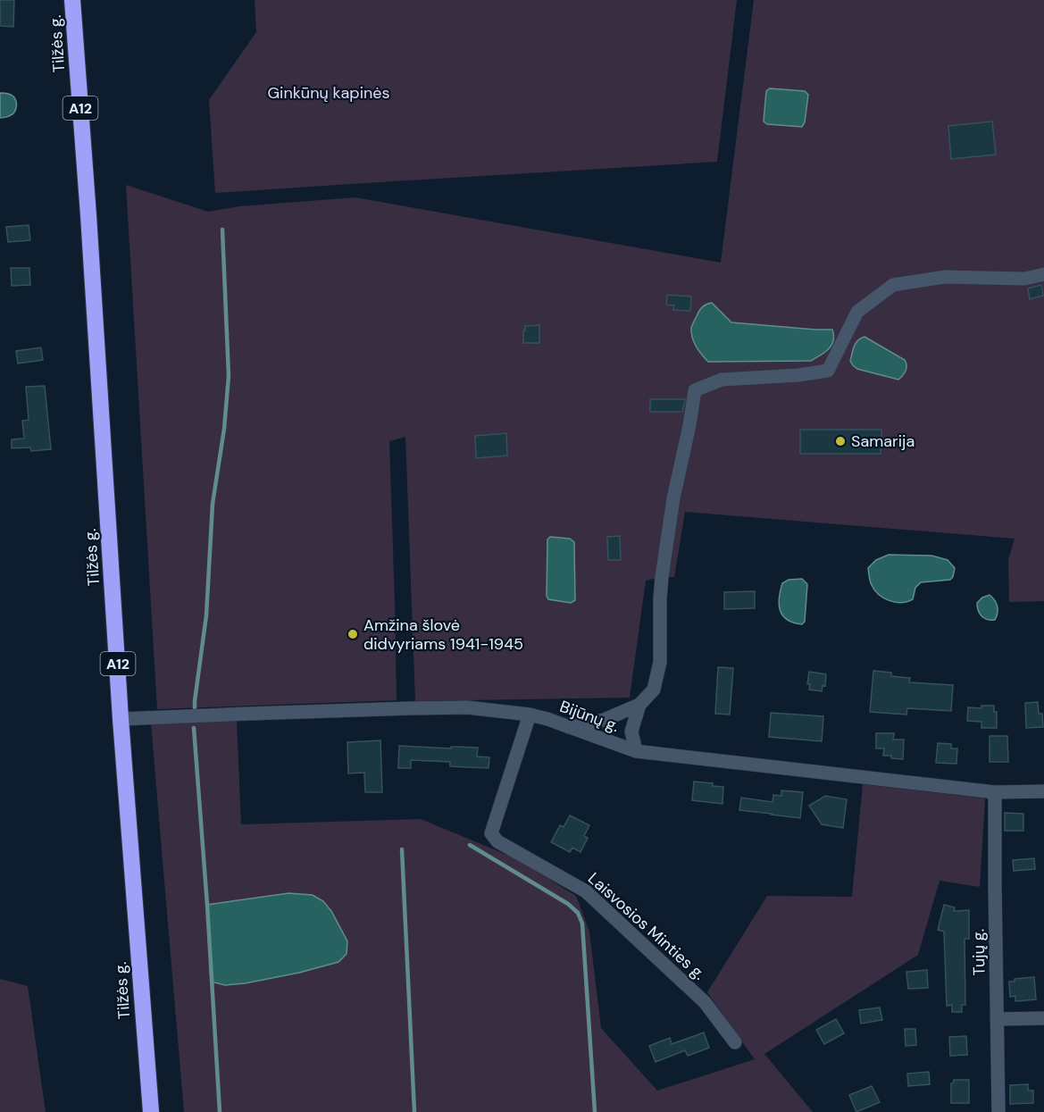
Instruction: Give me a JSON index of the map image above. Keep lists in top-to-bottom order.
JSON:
{
  "streets": {
    "highway": ["Tilžės g.", "A12"],
    "street": ["Bijūnų g.", "Laisvosios Minties g.", "Tujų g."]
  },
  "crossings": [
    ["Tilžės g.", "Bijūnų g."],
    ["Bijūnų g.", "Laisvosios Minties g."],
    ["Bijūnų g.", "Tujų g."]
  ],
  "parks": ["Ginkūnų kapinės"],
  "places": ["Samarija", "Amžina šlovė didvyriams 1941-1945"]
}
